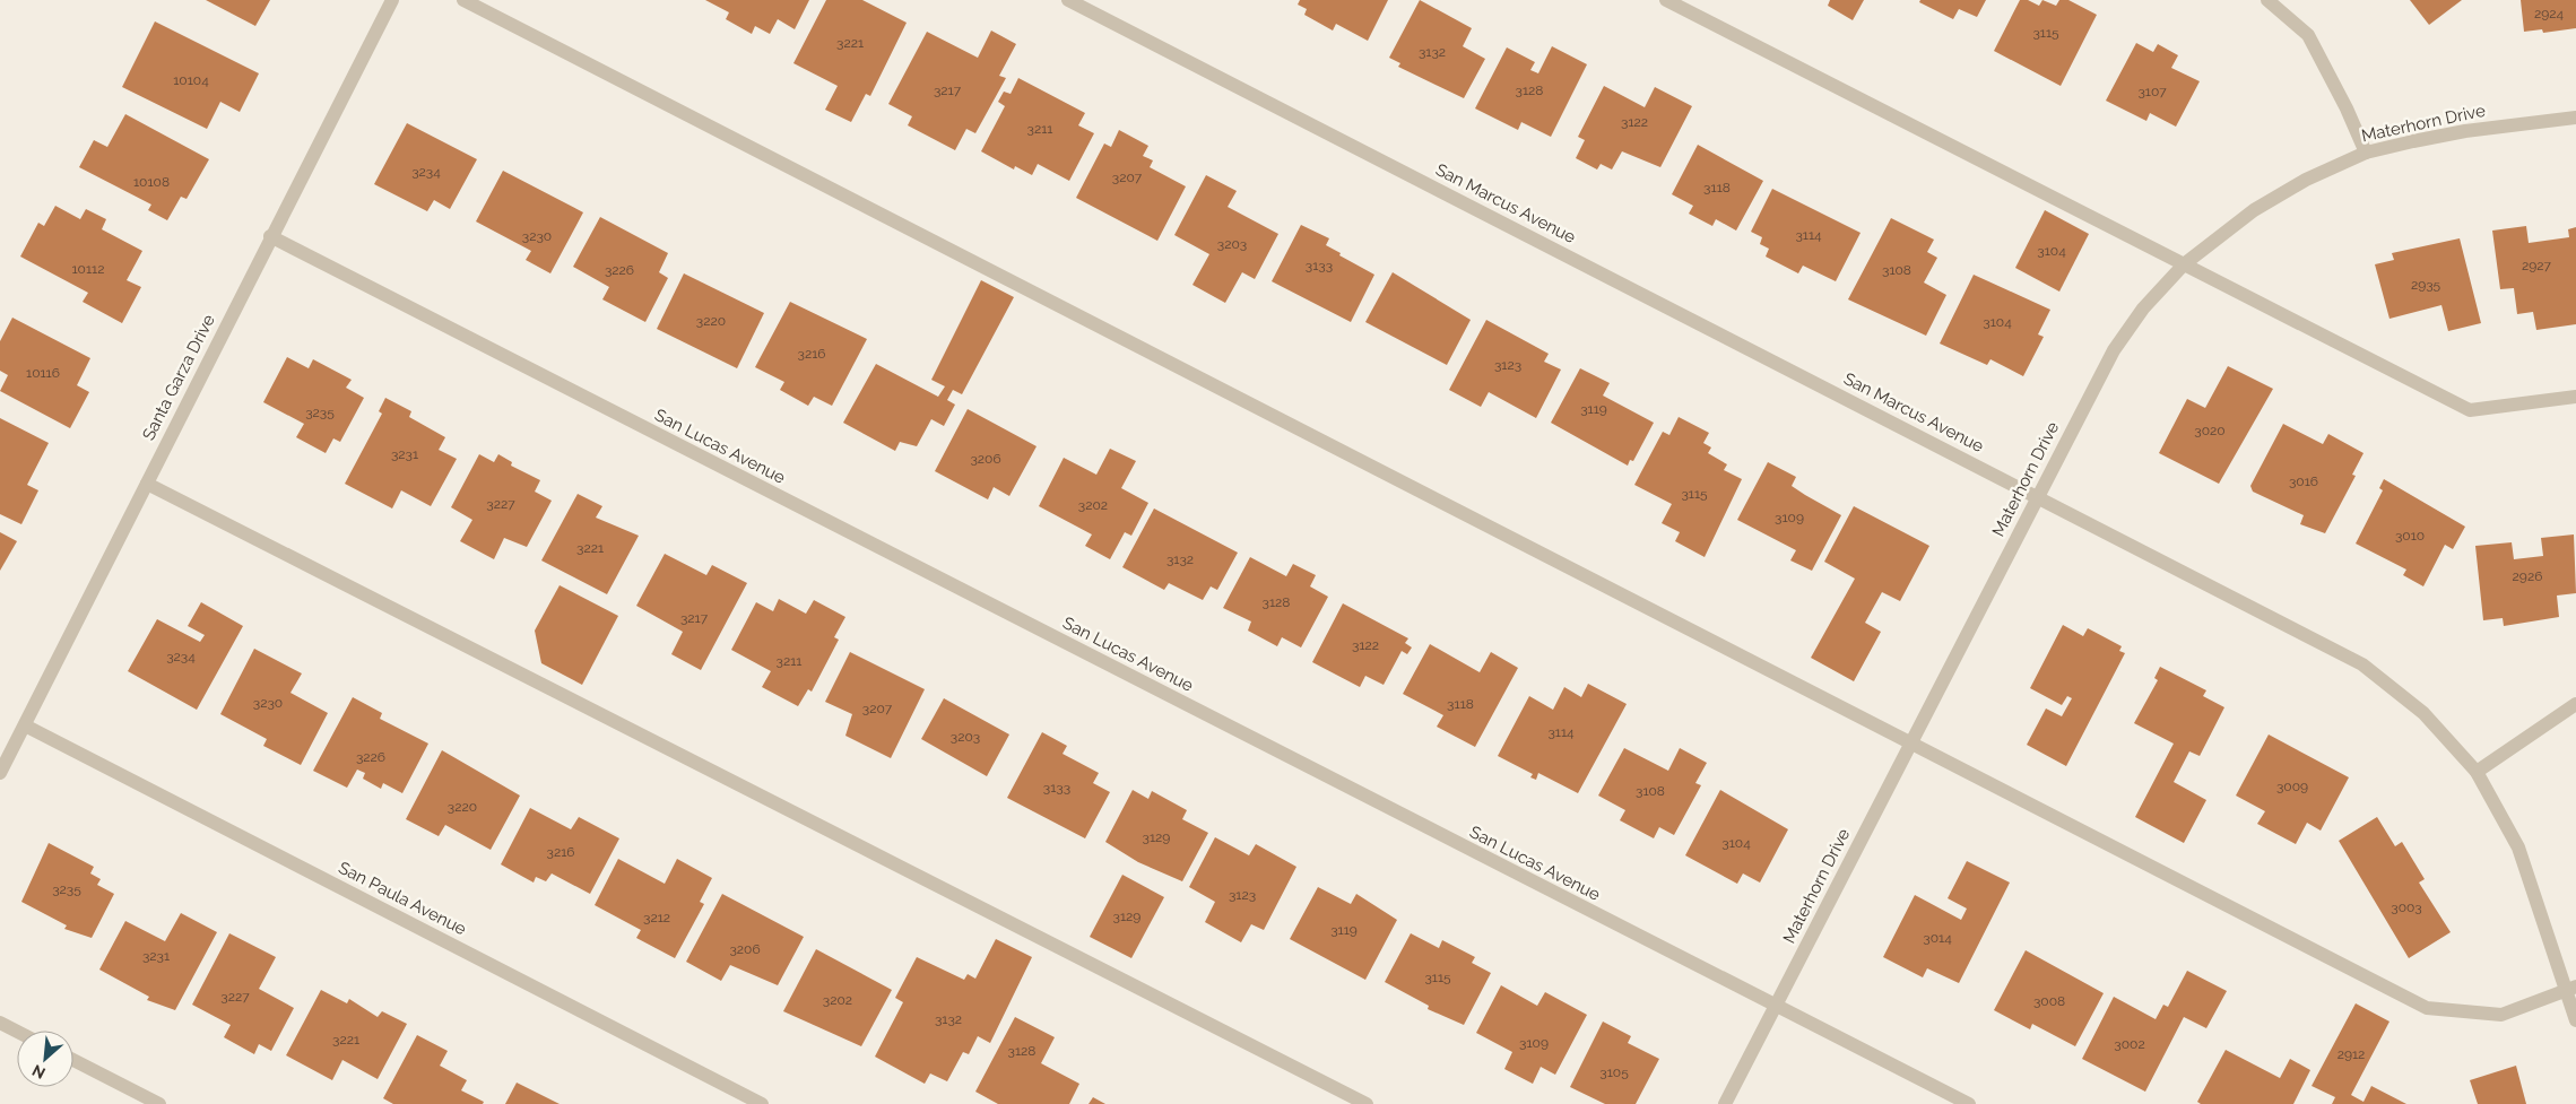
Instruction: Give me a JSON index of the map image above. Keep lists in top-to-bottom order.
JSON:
{
  "streets": {
    "street": [
      "Materhorn Drive",
      "San Marcus Avenue",
      "Santa Garza Drive",
      "San Lucas Avenue",
      "San Paula Avenue"
    ]
  },
  "crossings": [
    ["Materhorn Drive", "San Marcus Avenue"],
    ["Materhorn Drive", "San Lucas Avenue"],
    ["Santa Garza Drive", "San Lucas Avenue"],
    ["Santa Garza Drive", "San Paula Avenue"]
  ],
  "house_numbers": [
    "2924",
    "3115",
    "3221",
    "3132",
    "10104",
    "3217",
    "3128",
    "3107",
    "3122",
    "3211",
    "3234",
    "3207",
    "10108",
    "3118",
    "3114",
    "3230",
    "3203",
    "3104",
    "3133",
    "2927",
    "10112",
    "3226",
    "3108",
    "2935",
    "3220",
    "3104",
    "3216",
    "3123",
    "10116",
    "3119",
    "3235",
    "3020",
    "3231",
    "3206",
    "3016",
    "3115",
    "3227",
    "3202",
    "3109",
    "3010",
    "3221",
    "3132",
    "2926",
    "3128",
    "3217",
    "3122",
    "3234",
    "3211",
    "3230",
    "3118",
    "3207",
    "3114",
    "3203",
    "3226",
    "3009",
    "3133",
    "3108",
    "3220",
    "3129",
    "3104",
    "3216",
    "3235",
    "3123",
    "3003",
    "3129",
    "3212",
    "3119",
    "3014",
    "3206",
    "3231",
    "3115",
    "3227",
    "3202",
    "3008",
    "3132",
    "3221",
    "3109",
    "3002",
    "3128",
    "2912",
    "3105"
  ],
  "north": "bottom left"
}
